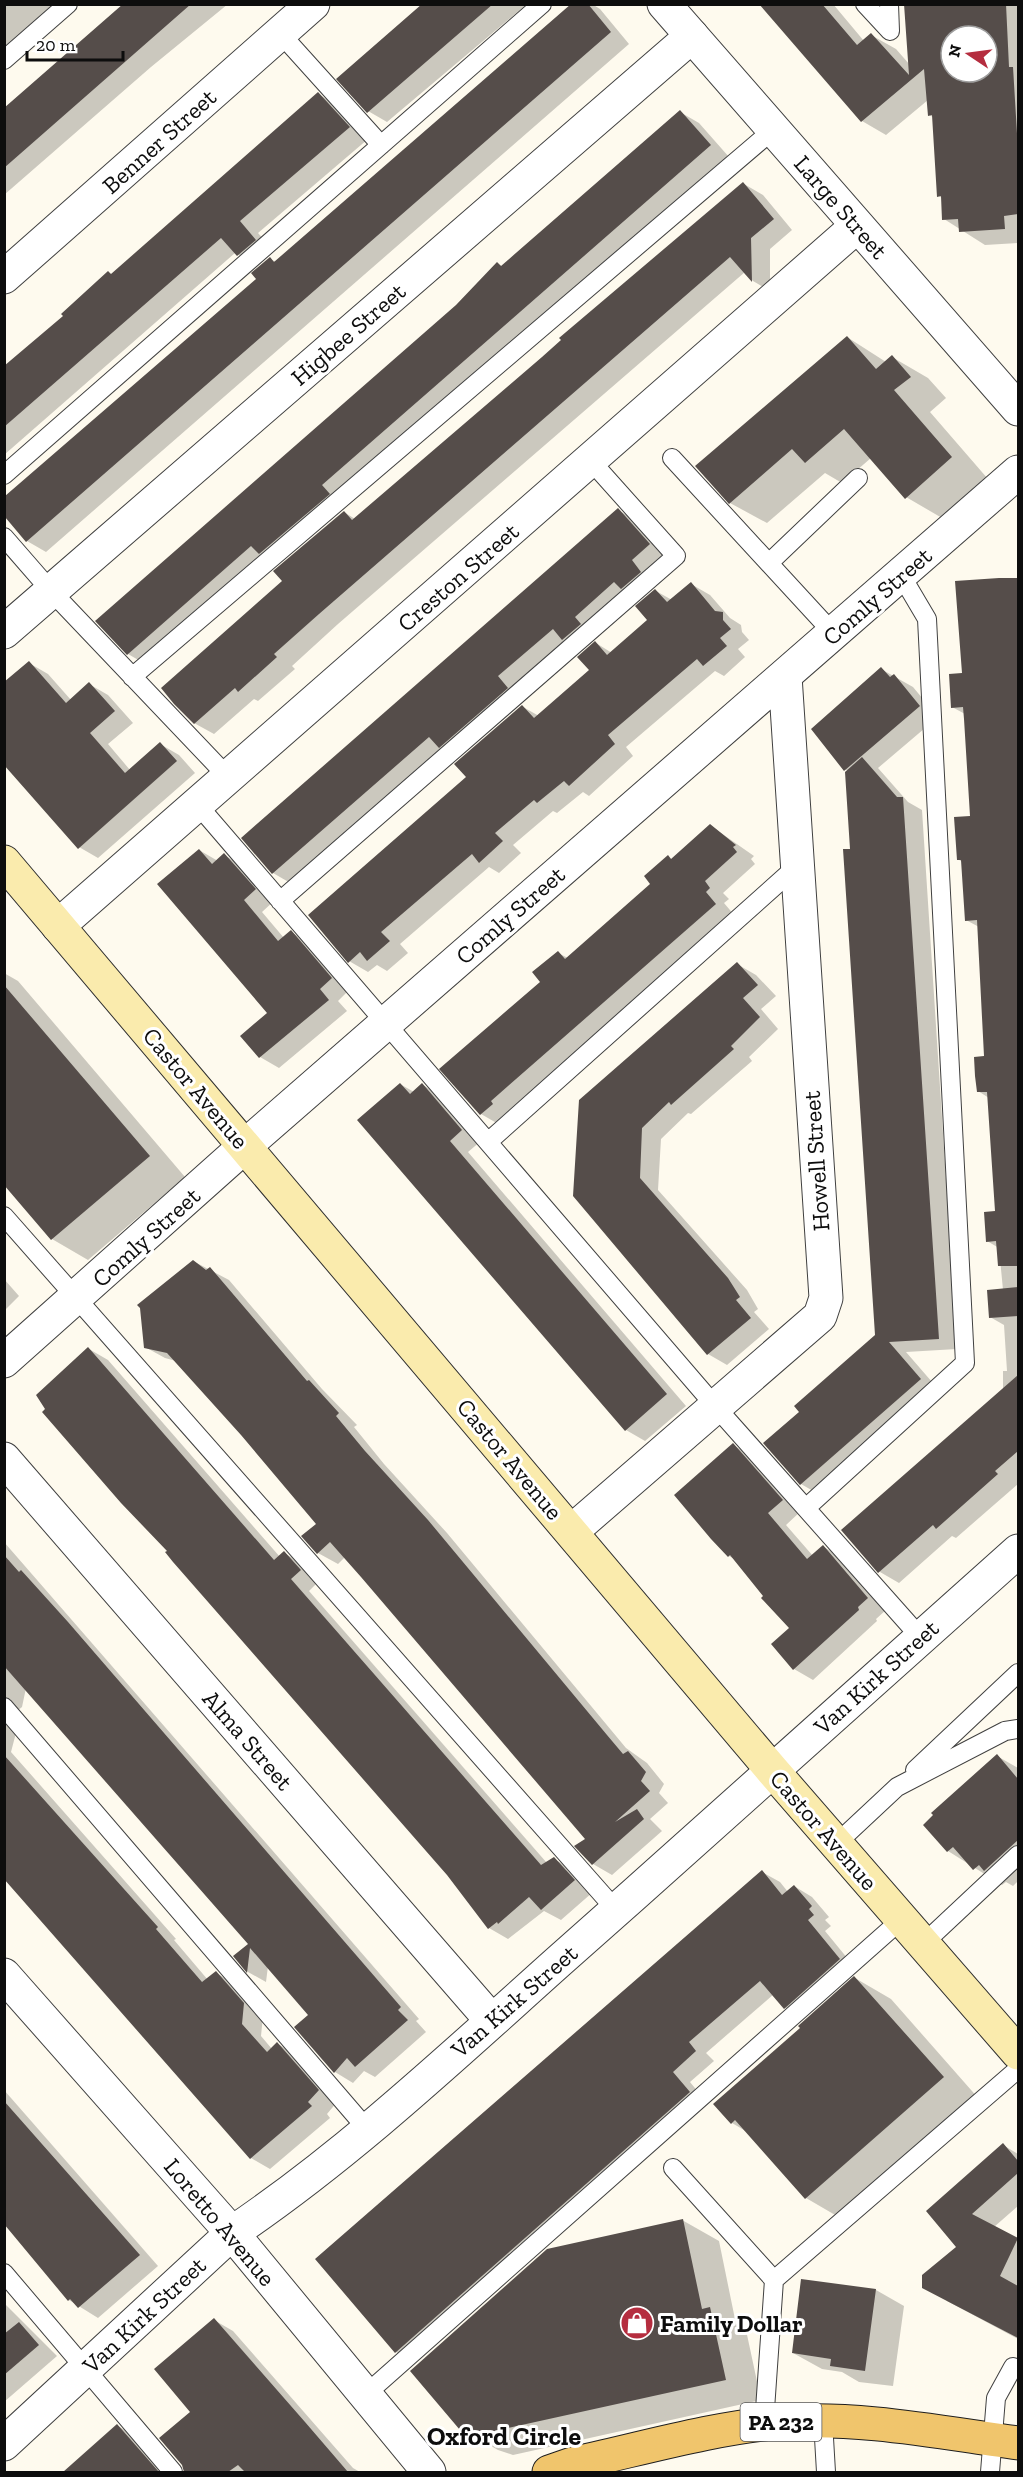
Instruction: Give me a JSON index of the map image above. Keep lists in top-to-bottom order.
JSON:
{
  "streets": {
    "main road": ["Castor Avenue", "PA 232"],
    "street": [
      "Benner Street",
      "Large Street",
      "Higbee Street",
      "Creston Street",
      "Comly Street",
      "Howell Street",
      "Van Kirk Street",
      "Alma Street",
      "Loretto Avenue"
    ]
  },
  "crossings": [
    ["Large Street", "Higbee Street"],
    ["Large Street", "Creston Street"],
    ["Creston Street", "Castor Avenue"],
    ["Comly Street", "Castor Avenue"],
    ["Comly Street", "Howell Street"],
    ["Castor Avenue", "Howell Street"],
    ["Castor Avenue", "Van Kirk Street"],
    ["Van Kirk Street", "Alma Street"],
    ["Van Kirk Street", "Loretto Avenue"]
  ],
  "districts": ["Oxford Circle"],
  "places": {
    "shop": ["Family Dollar"]
  },
  "scale_bar": "20 m",
  "north": "left"
}
